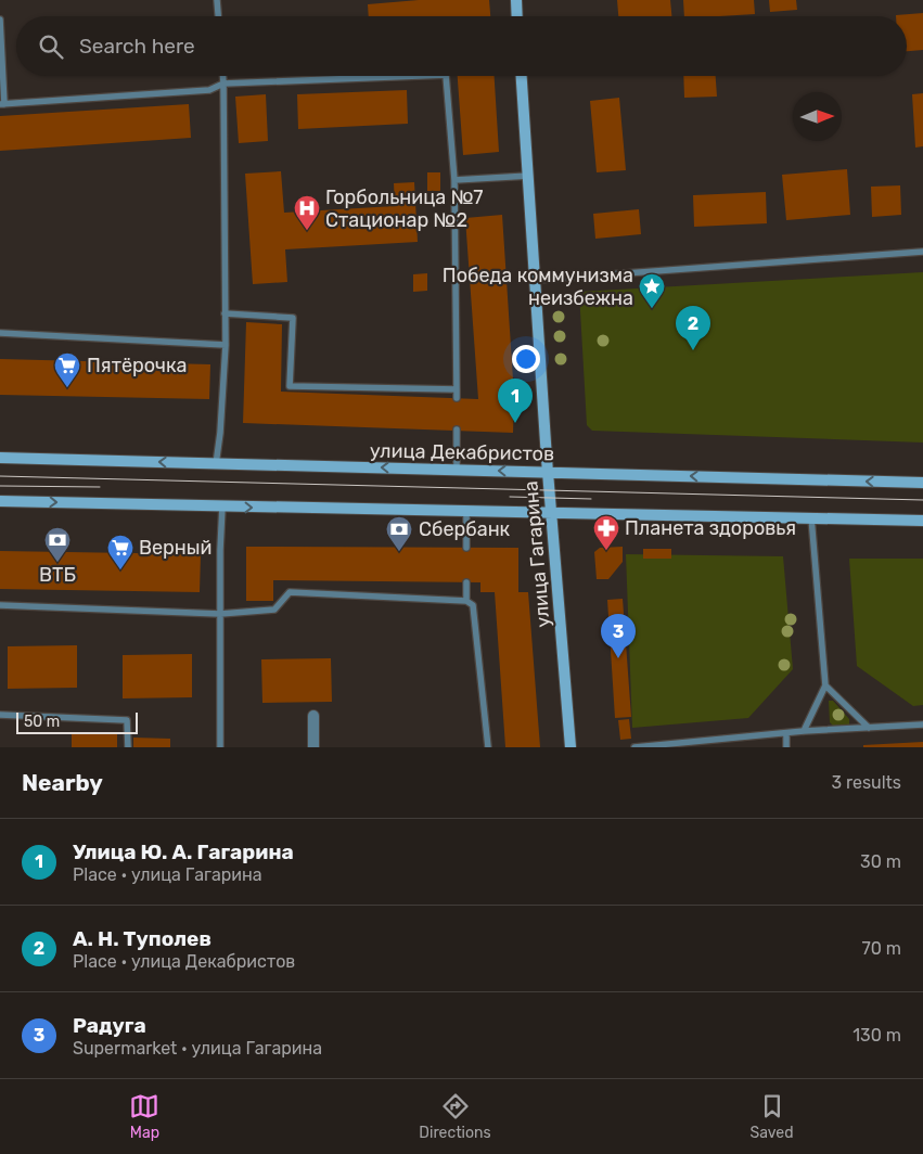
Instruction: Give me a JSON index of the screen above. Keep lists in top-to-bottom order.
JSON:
{
  "streets": {
    "main road": ["улица Декабристов", "улица Гагарина"]
  },
  "crossings": [
    ["улица Декабристов", "улица Гагарина"]
  ],
  "places": {
    "hospital": ["Горбольница №7 Стационар №2"],
    "place": ["Победа коммунизма неизбежна"],
    "supermarket": ["Пятёрочка", "Верный"],
    "pharmacy": ["Планета здоровья"],
    "bank": ["Сбербанк", "ВТБ"]
  },
  "scale_bar": "50 m",
  "north": "right",
  "page": {
    "search": "Search here",
    "pins": ["2", "1", "3"],
    "scale": "50 m",
    "heading": ["Nearby", "3 results"],
    "list": [
      {
        "mark": "1",
        "name": "Улица Ю. А. Гагарина",
        "note": "Place · улица Гагарина",
        "value": "30 m"
      },
      {
        "mark": "2",
        "name": "А. Н. Туполев",
        "note": "Place · улица Декабристов",
        "value": "70 m"
      },
      {
        "mark": "3",
        "name": "Радуга",
        "note": "Supermarket · улица Гагарина",
        "value": "130 m"
      }
    ],
    "nav": ["Map", "Directions", "Saved"]
  }
}
